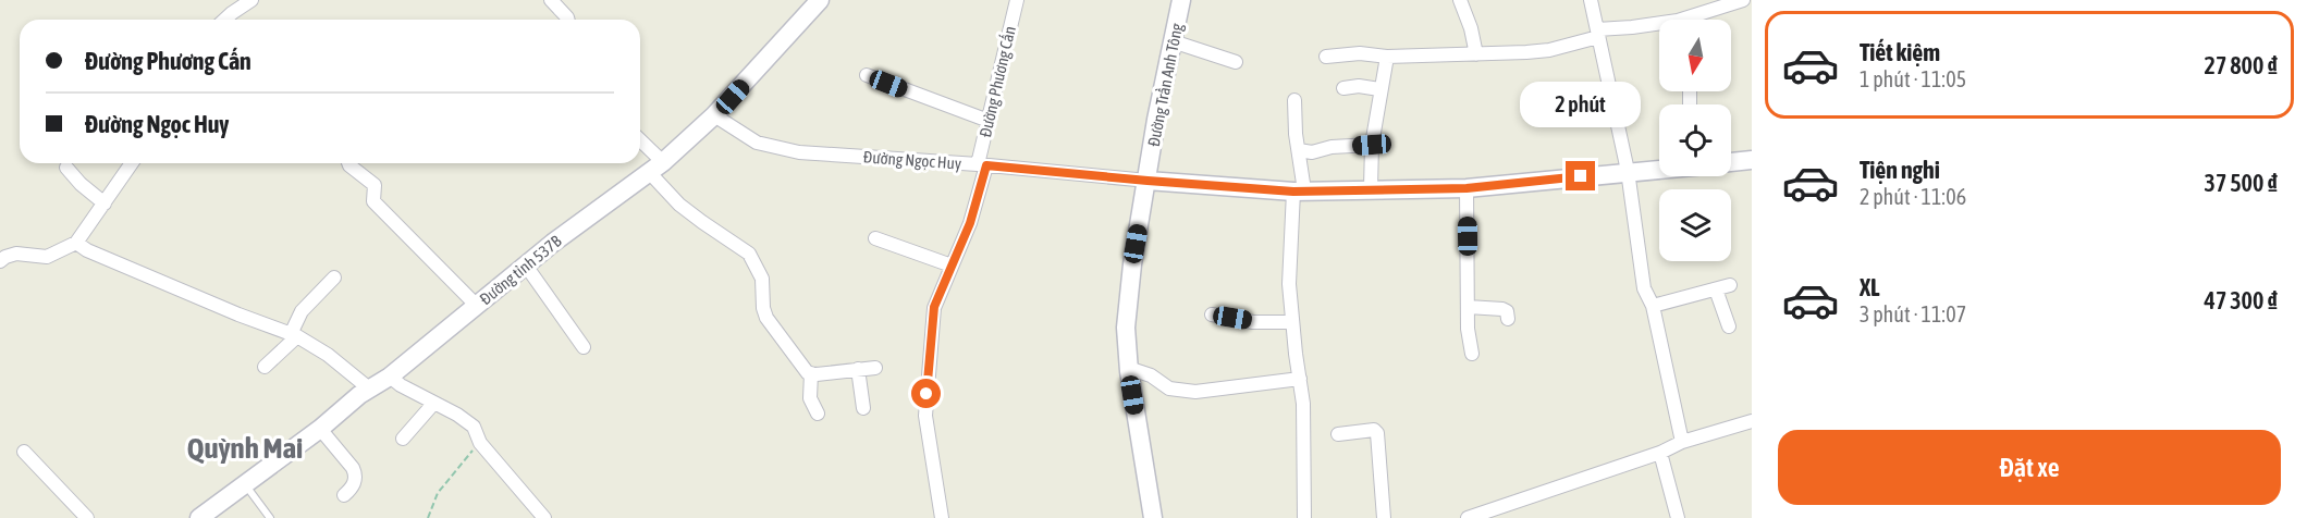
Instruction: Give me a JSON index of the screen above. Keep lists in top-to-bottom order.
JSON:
{
  "streets": {
    "main road": ["Đường Trần Anh Tông", "Đường Ngọc Huy", "Đường tỉnh 537B"],
    "street": ["Đường Phương Cấn"]
  },
  "crossings": [
    ["Đường Phương Cấn", "Đường Ngọc Huy"],
    ["Đường Trần Anh Tông", "Đường Ngọc Huy"],
    ["Đường Ngọc Huy", "Đường tỉnh 537B"]
  ],
  "districts": ["Quỳnh Mai"],
  "north": "bottom",
  "page": {
    "list": [
      {
        "name": "Tiết kiệm",
        "note": "1 phút · 11:05",
        "value": "27 800 ₫"
      },
      {
        "name": "Tiện nghi",
        "note": "2 phút · 11:06",
        "value": "37 500 ₫"
      },
      {
        "name": "XL",
        "note": "3 phút · 11:07",
        "value": "47 300 ₫"
      }
    ],
    "banner": ["Đường Phương Cấn", "Đường Ngọc Huy"],
    "bubble": "2 phút",
    "buttons": "Đặt xe"
  }
}
